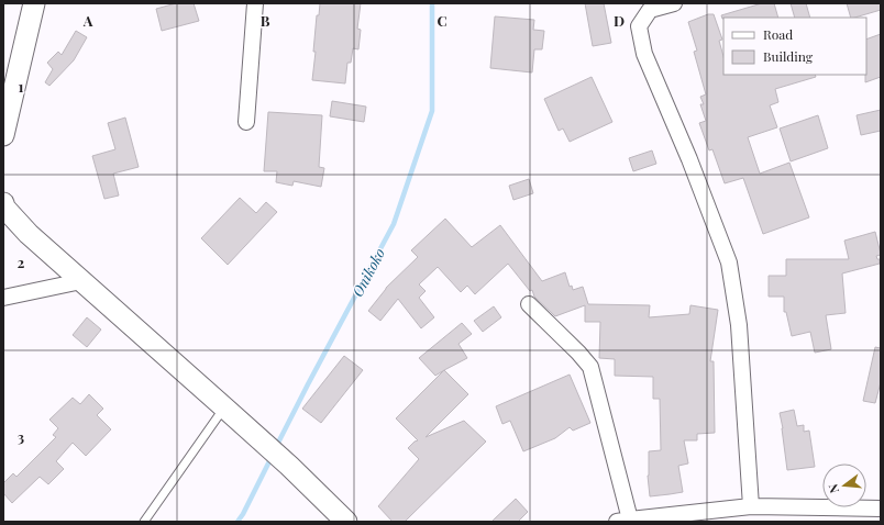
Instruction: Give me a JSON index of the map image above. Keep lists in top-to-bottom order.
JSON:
{
  "water": ["Onikoko"],
  "legend": ["Road", "Building"],
  "north": "left",
  "grid": {
    "columns": [
      "A",
      "B",
      "C",
      "D"
    ],
    "rows": ["1", "2", "3"]
  }
}
